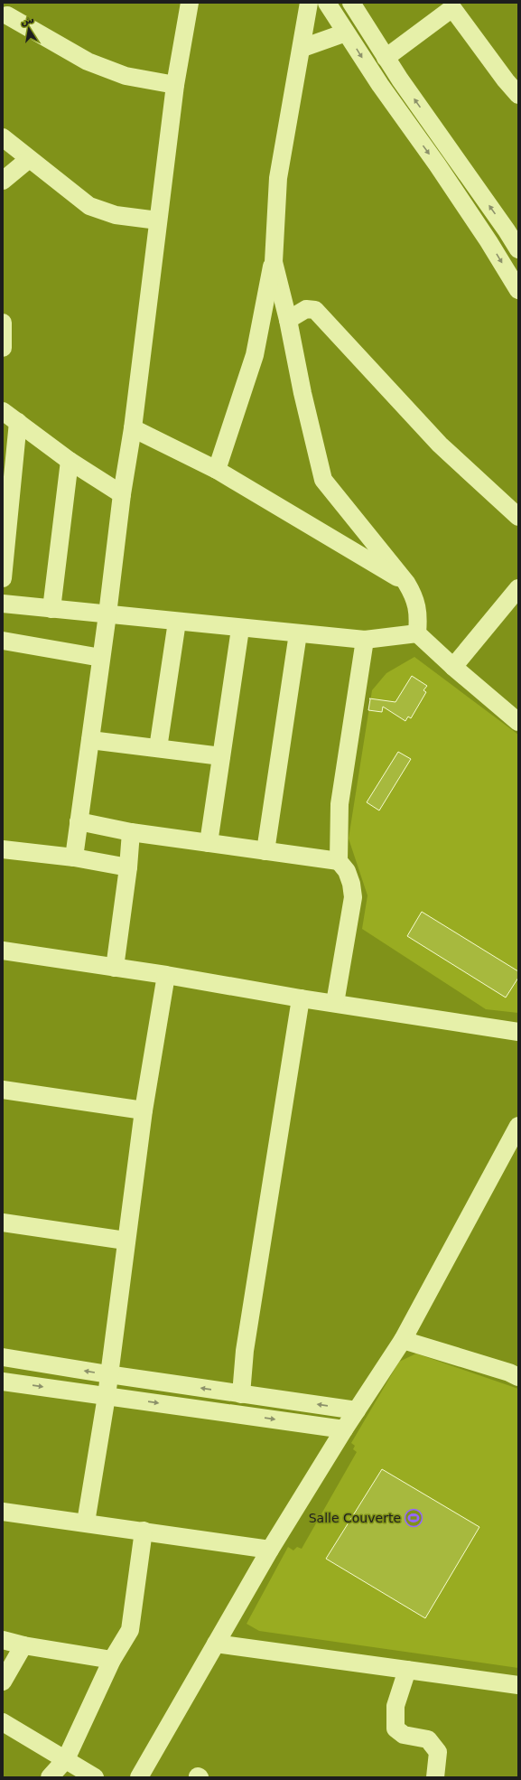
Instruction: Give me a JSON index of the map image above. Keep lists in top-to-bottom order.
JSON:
{
  "places": {
    "sports": ["Salle Couverte"]
  },
  "north": "top"
}
